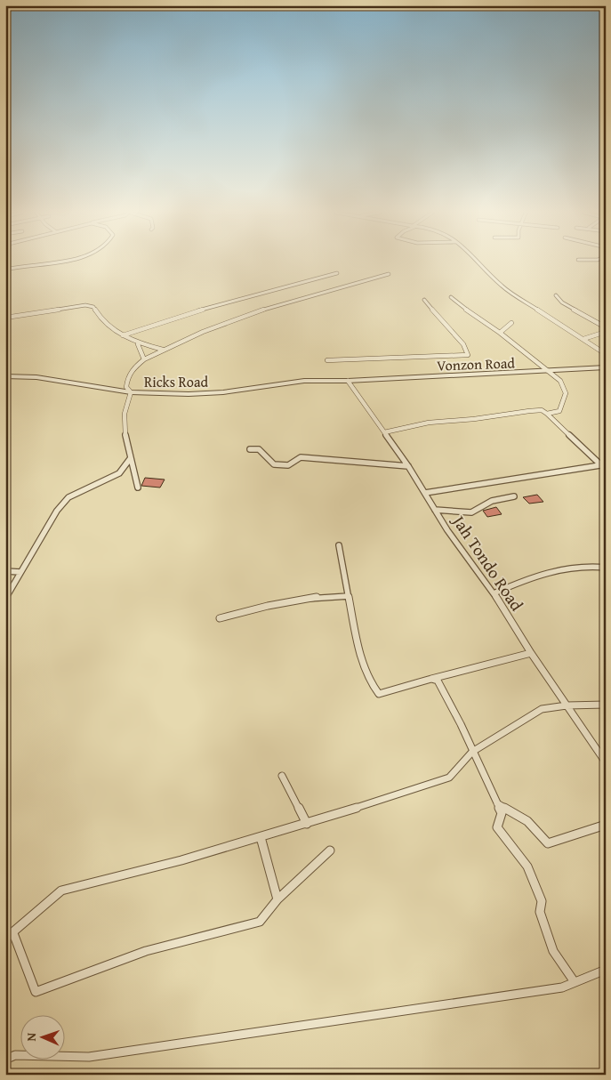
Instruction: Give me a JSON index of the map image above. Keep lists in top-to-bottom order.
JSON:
{
  "streets": {
    "street": ["Vonzon Road", "Ricks Road", "Jah Tondo Road"]
  },
  "crossings": [
    ["Vonzon Road", "Ricks Road"],
    ["Vonzon Road", "Jah Tondo Road"],
    ["Ricks Road", "Jah Tondo Road"]
  ],
  "north": "left"
}
